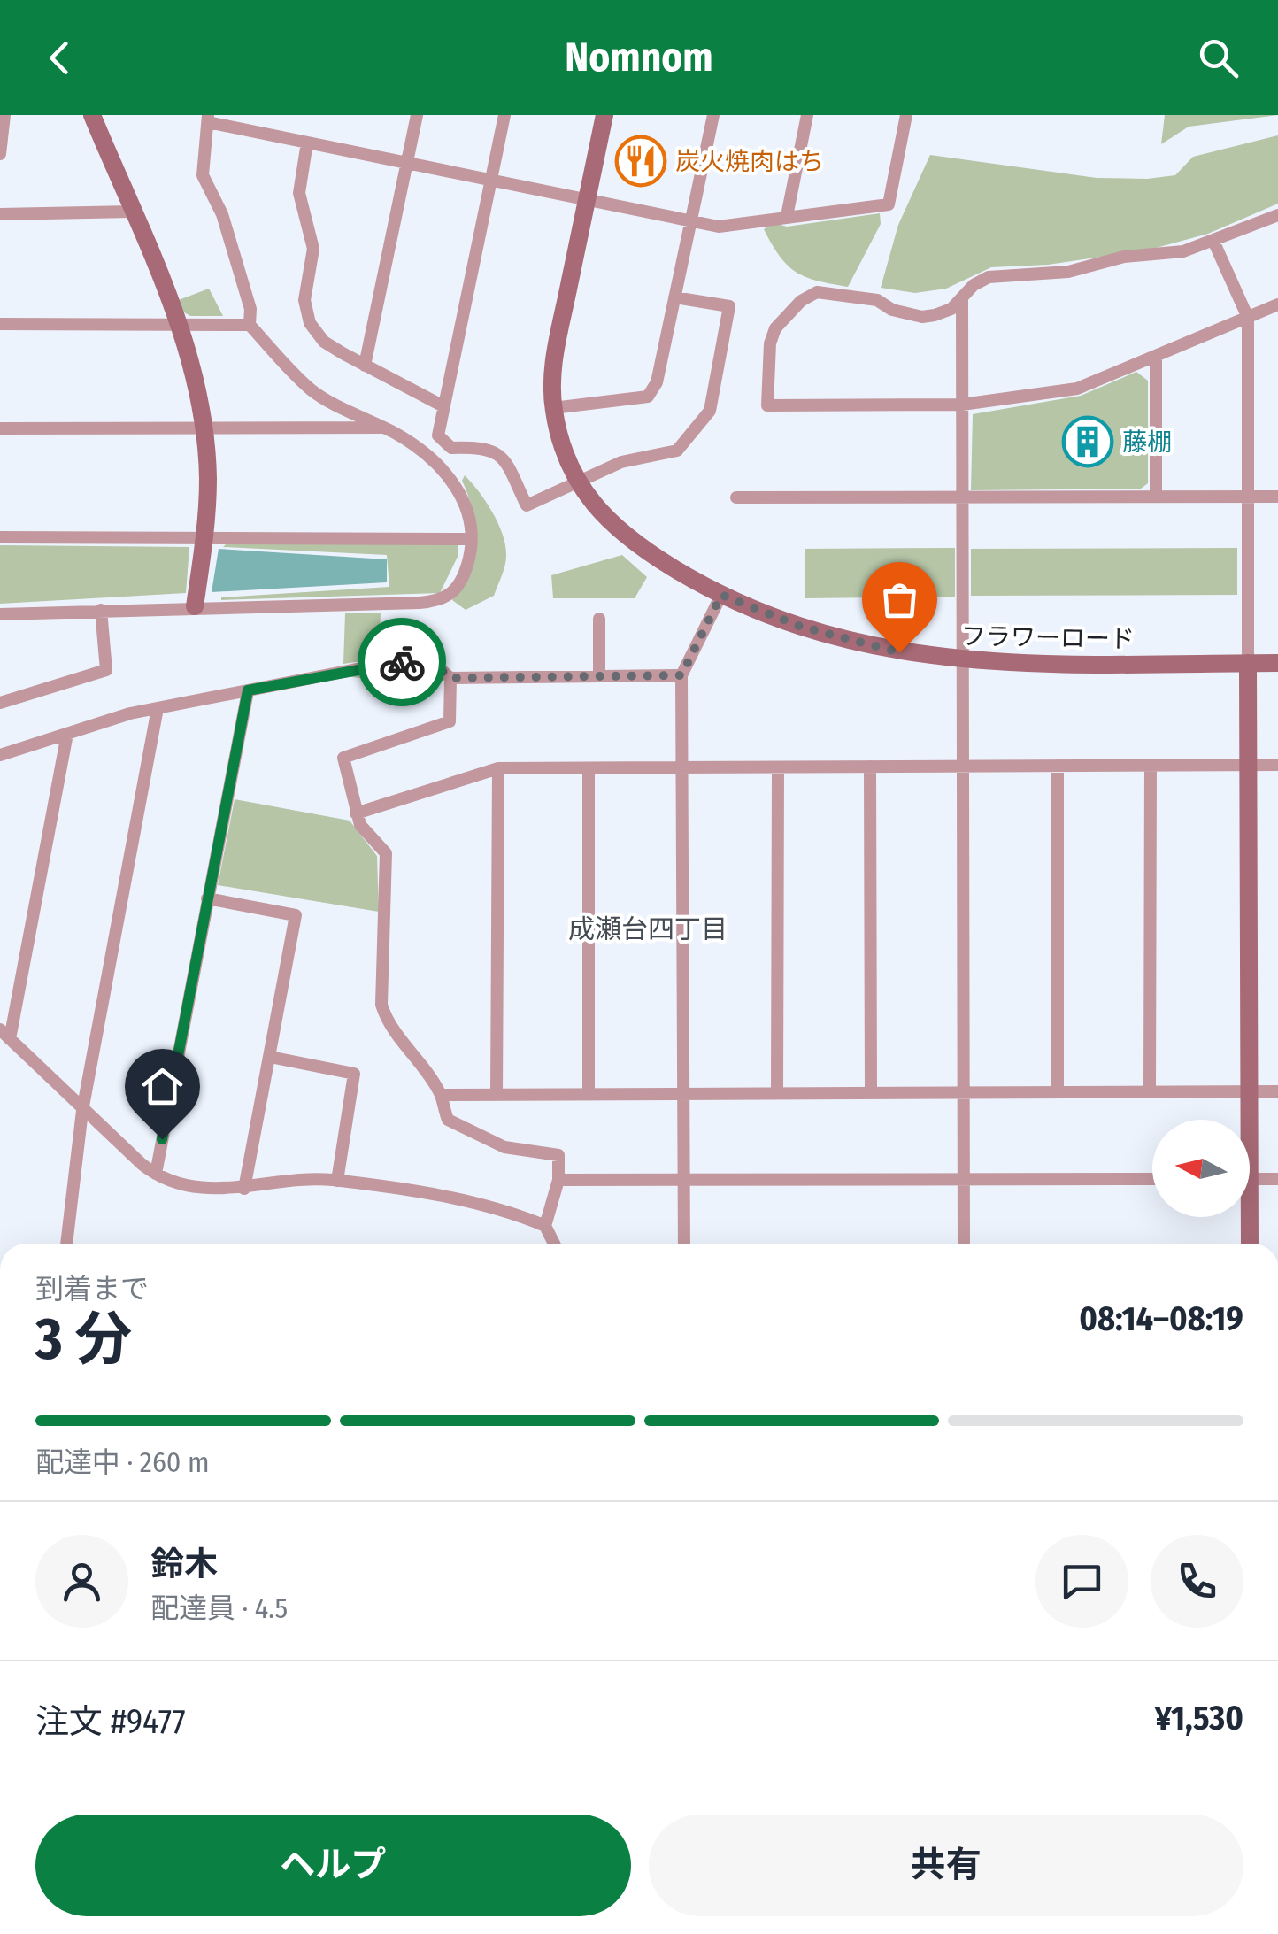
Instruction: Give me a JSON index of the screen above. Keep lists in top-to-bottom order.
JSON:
{
  "streets": {
    "street": ["フラワーロード"]
  },
  "districts": ["成瀬台四丁目"],
  "places": {
    "restaurant": ["炭火焼肉はち"],
    "building": ["藤棚"]
  },
  "north": "left",
  "page": {
    "header": "Nomnom",
    "heading": ["3 分", "到着まで", "08:14–08:19"],
    "panel": [
      "鈴木",
      "配達員 · 4.5",
      "注文 #9477",
      "¥1,530"
    ],
    "bar": "配達中 · 260 m",
    "buttons": ["ヘルプ", "共有"]
  }
}
